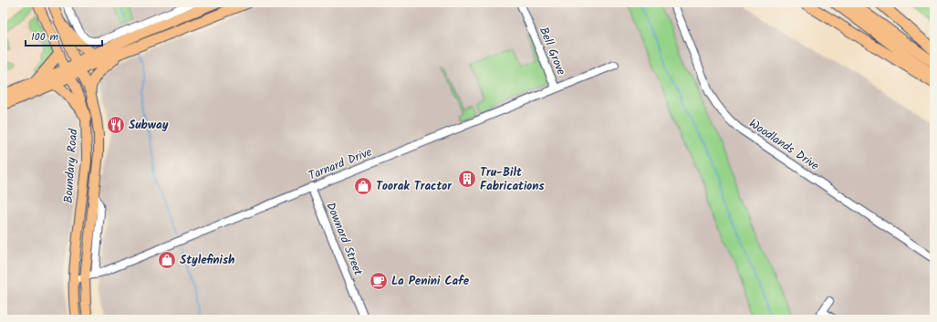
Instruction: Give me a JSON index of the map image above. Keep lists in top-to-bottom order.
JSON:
{
  "streets": {
    "main road": ["Boundary Road"],
    "street": [
      "Bell Grove",
      "Woodlands Drive",
      "Tarnard Drive",
      "Downard Street"
    ]
  },
  "crossings": [
    ["Bell Grove", "Tarnard Drive"],
    ["Tarnard Drive", "Boundary Road"],
    ["Tarnard Drive", "Downard Street"]
  ],
  "places": {
    "restaurant": ["Subway"],
    "building": ["Tru-Bilt Fabrications"],
    "shop": ["Toorak Tractor", "Stylefinish"],
    "cafe": ["La Penini Cafe"]
  },
  "scale_bar": "100 m"
}
